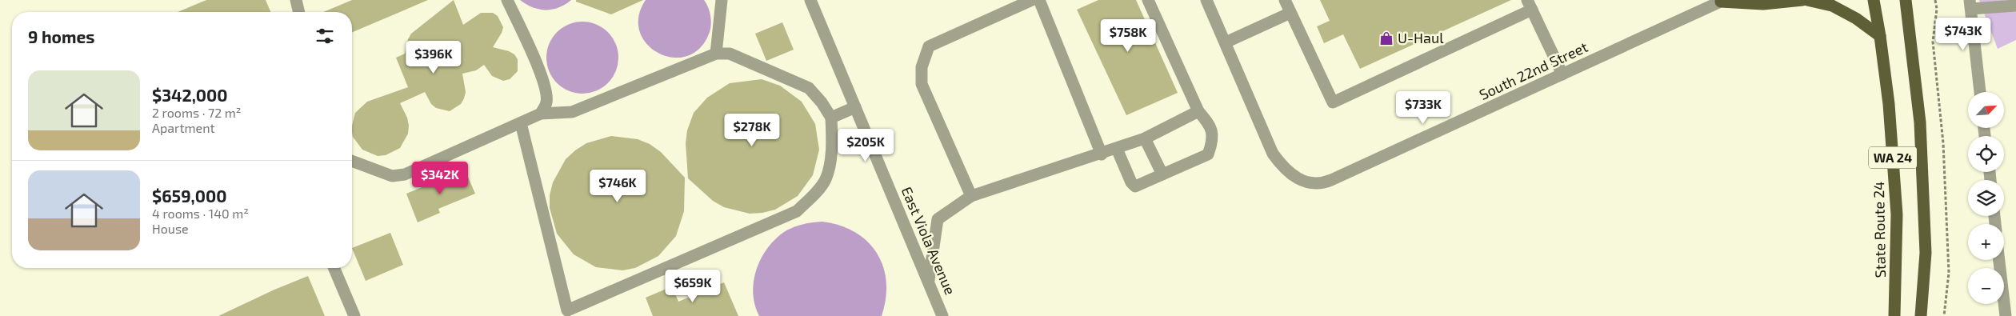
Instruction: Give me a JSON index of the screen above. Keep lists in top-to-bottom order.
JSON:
{
  "streets": {
    "main road": ["WA 24", "State Route 24"],
    "street": ["South 22nd Street", "East Viola Avenue"]
  },
  "places": {
    "shop": ["U-Haul"]
  },
  "north": "top right",
  "page": {
    "heading": "9 homes",
    "price": [
      "$743K",
      "$758K",
      "$396K",
      "$733K",
      "$278K",
      "$205K",
      "$342K",
      "$746K",
      "$659K"
    ],
    "list": [
      {
        "name": "$342,000",
        "note": "2 rooms · 72 m² · Apartment"
      },
      {
        "name": "$659,000",
        "note": "4 rooms · 140 m² · House"
      }
    ],
    "map_buttons": ["+", "−"]
  }
}
